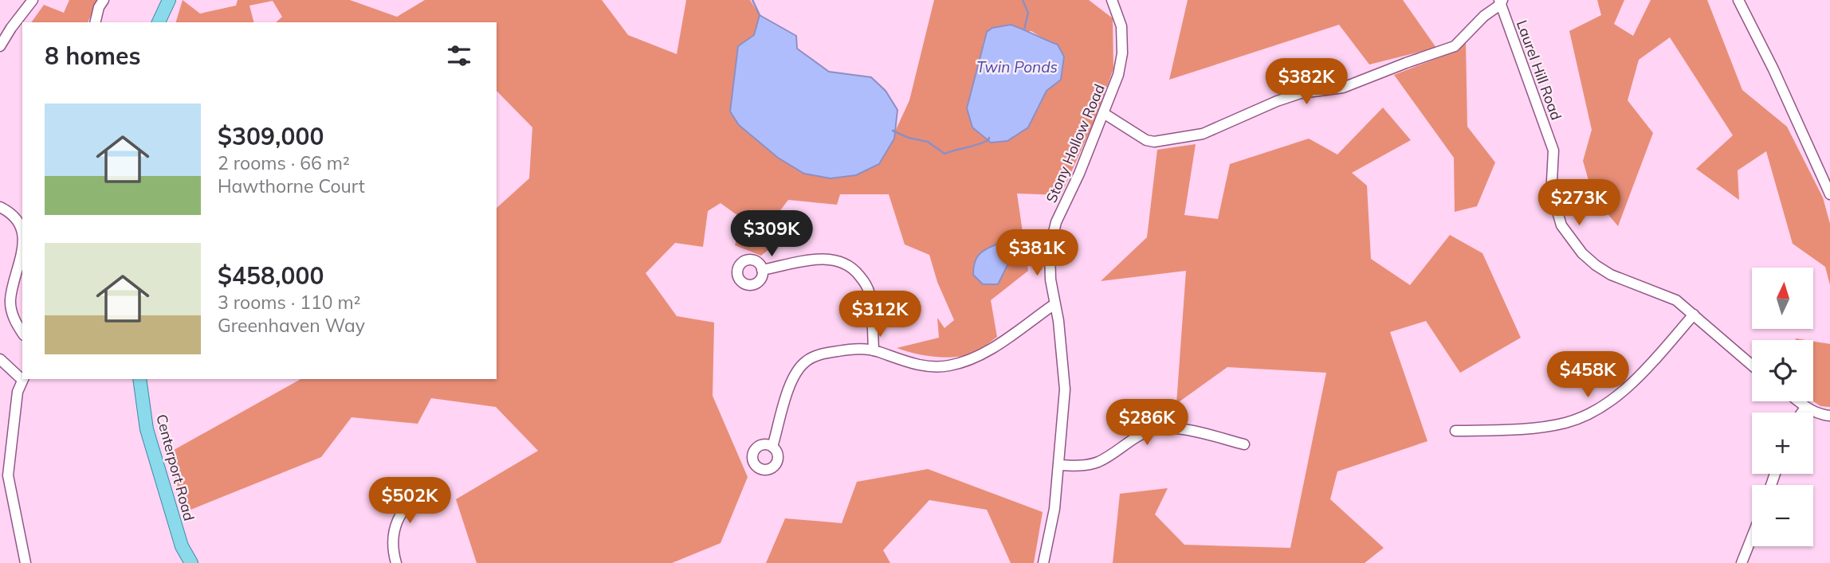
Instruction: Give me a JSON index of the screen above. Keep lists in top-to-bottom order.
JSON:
{
  "streets": {
    "main road": ["Centerport Road"],
    "street": ["Laurel Hill Road", "Stony Hollow Road"]
  },
  "crossings": [
    ["Laurel Hill Road", "Stony Hollow Road"]
  ],
  "water": ["Twin Ponds"],
  "north": "top",
  "page": {
    "heading": "8 homes",
    "price": [
      "$382K",
      "$273K",
      "$309K",
      "$381K",
      "$312K",
      "$458K",
      "$286K",
      "$502K"
    ],
    "list": [
      {
        "name": "$309,000",
        "note": "2 rooms · 66 m² · Hawthorne Court"
      },
      {
        "name": "$458,000",
        "note": "3 rooms · 110 m² · Greenhaven Way"
      }
    ],
    "map_buttons": ["+", "−"]
  }
}
